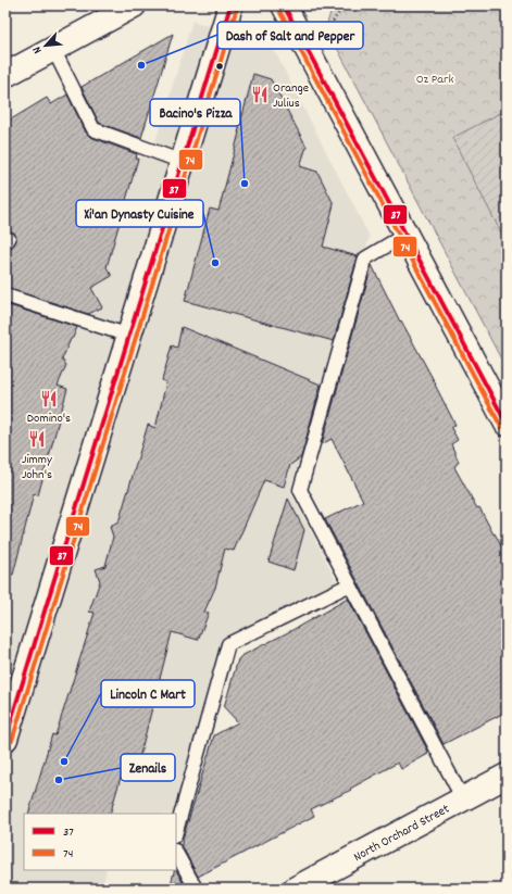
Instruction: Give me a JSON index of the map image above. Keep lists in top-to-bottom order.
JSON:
{
  "streets": {
    "street": ["North Orchard Street"]
  },
  "parks": ["Oz Park"],
  "places": {
    "other": [
      "Dash of Salt and Pepper",
      "Bacino's Pizza",
      "Xi'an Dynasty Cuisine",
      "Lincoln C Mart",
      "Zenails"
    ],
    "restaurant": ["Orange Julius", "Domino's", "Jimmy John's"]
  },
  "lines": ["transit line 37", "transit line 74"],
  "legend": ["37", "74"],
  "north": "bottom left"
}
